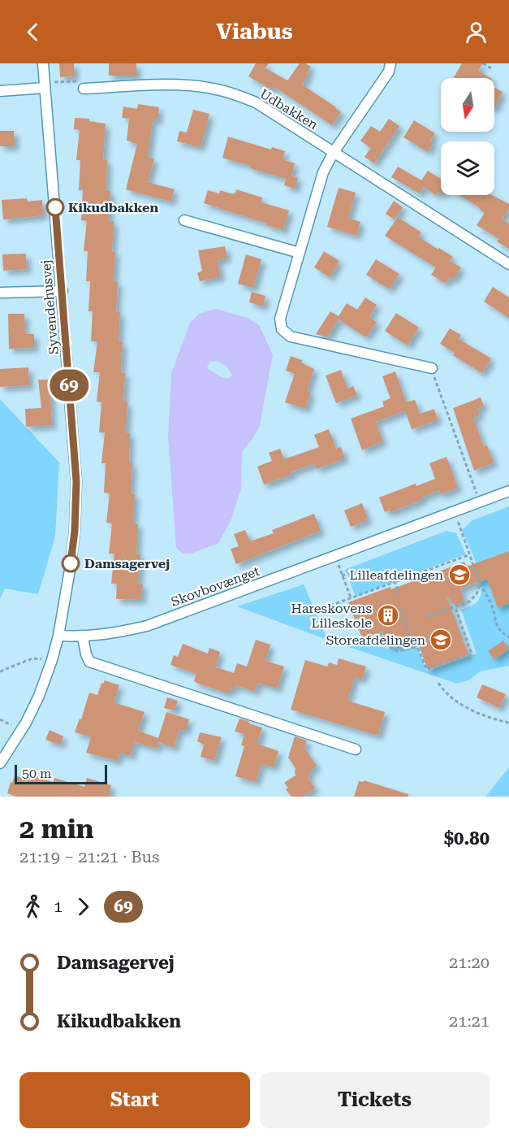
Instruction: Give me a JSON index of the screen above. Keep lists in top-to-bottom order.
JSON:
{
  "streets": {
    "street": ["Udbakken", "Syvendehusvej", "Skovbovænget"]
  },
  "crossings": [
    ["Syvendehusvej", "Skovbovænget"]
  ],
  "places": {
    "other": ["Kikudbakken", "Damsagervej"],
    "school or university": ["Lilleafdelingen", "Storeafdelingen"],
    "building": ["Hareskovens Lilleskole"]
  },
  "lines": ["bus line 69"],
  "scale_bar": "50 m",
  "north": "bottom",
  "page": {
    "header": "Viabus",
    "on_map": "69",
    "scale": "50 m",
    "heading": ["2 min", "21:19 – 21:21 · Bus", "$0.80"],
    "legs": ["1", "69"],
    "list": [
      {
        "name": "Damsagervej",
        "value": "21:20"
      },
      {
        "name": "Kikudbakken",
        "value": "21:21"
      }
    ],
    "buttons": ["Start", "Tickets"]
  }
}
